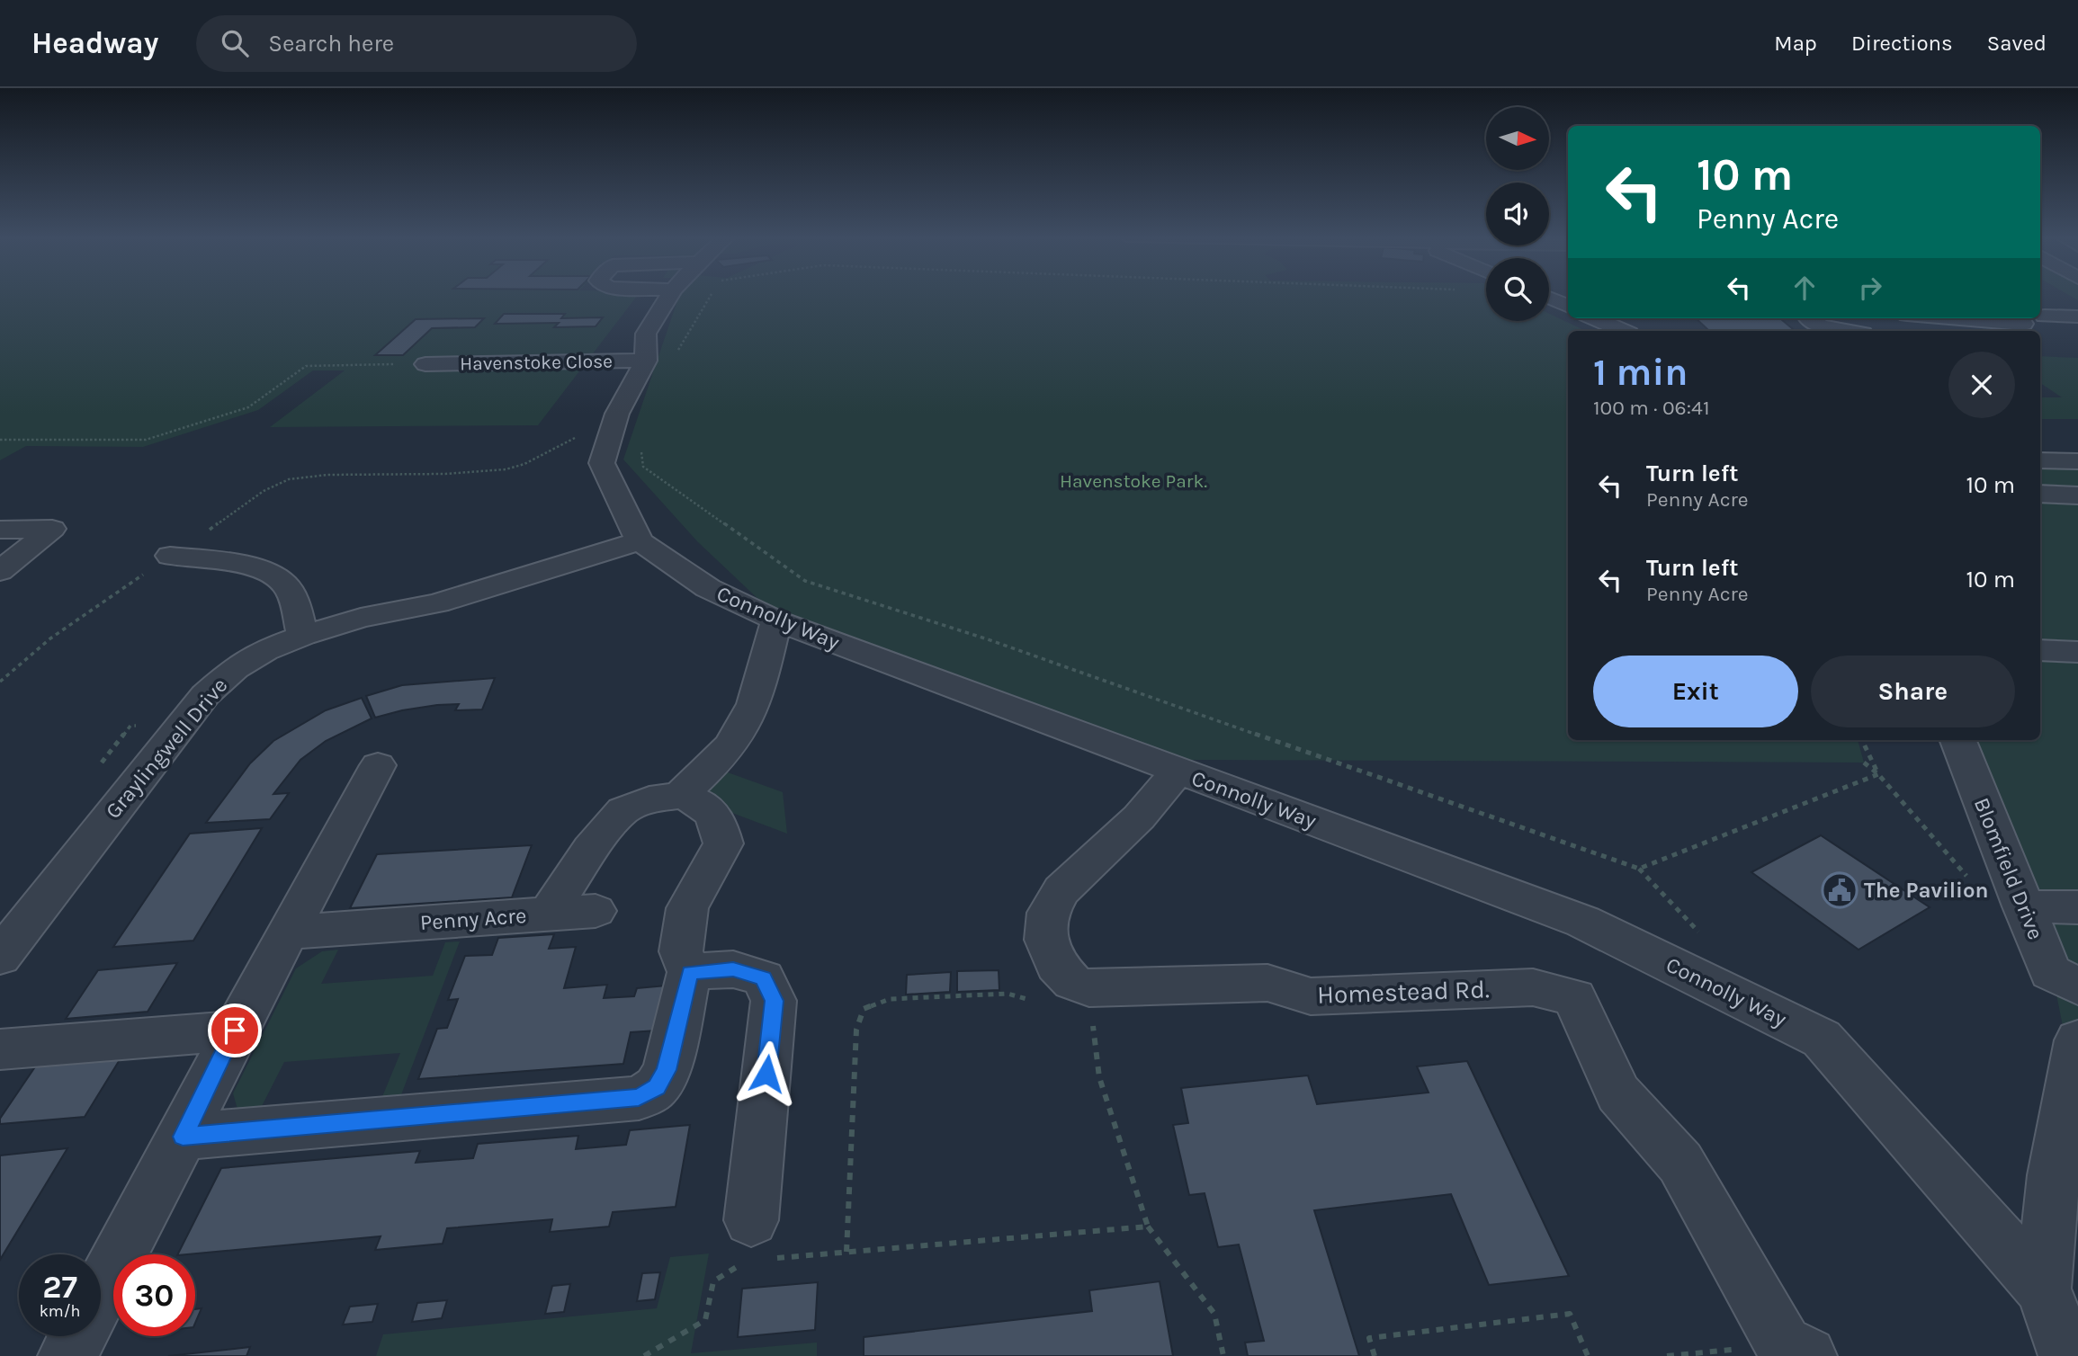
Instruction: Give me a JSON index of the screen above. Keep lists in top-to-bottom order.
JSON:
{
  "streets": {
    "street": [
      "Havenstoke Close",
      "Connolly Way",
      "Graylingwell Drive",
      "Blomfield Drive",
      "Penny Acre",
      "Homestead Rd."
    ]
  },
  "crossings": [
    ["Connolly Way", "Graylingwell Drive"]
  ],
  "parks": ["Havenstoke Park."],
  "places": {
    "public building": ["The Pavilion"]
  },
  "north": "right",
  "page": {
    "header": "Headway",
    "search": "Search here",
    "nav": ["Map", "Directions", "Saved"],
    "turn": ["10 m", "Penny Acre"],
    "heading": ["1 min", "100 m · 06:41"],
    "list": [
      {
        "name": "Turn left",
        "note": "Penny Acre",
        "value": "10 m"
      },
      {
        "name": "Turn left",
        "note": "Penny Acre",
        "value": "10 m"
      }
    ],
    "buttons": ["Exit", "Share"],
    "speed": "27 km/h",
    "limit": "30"
  }
}
